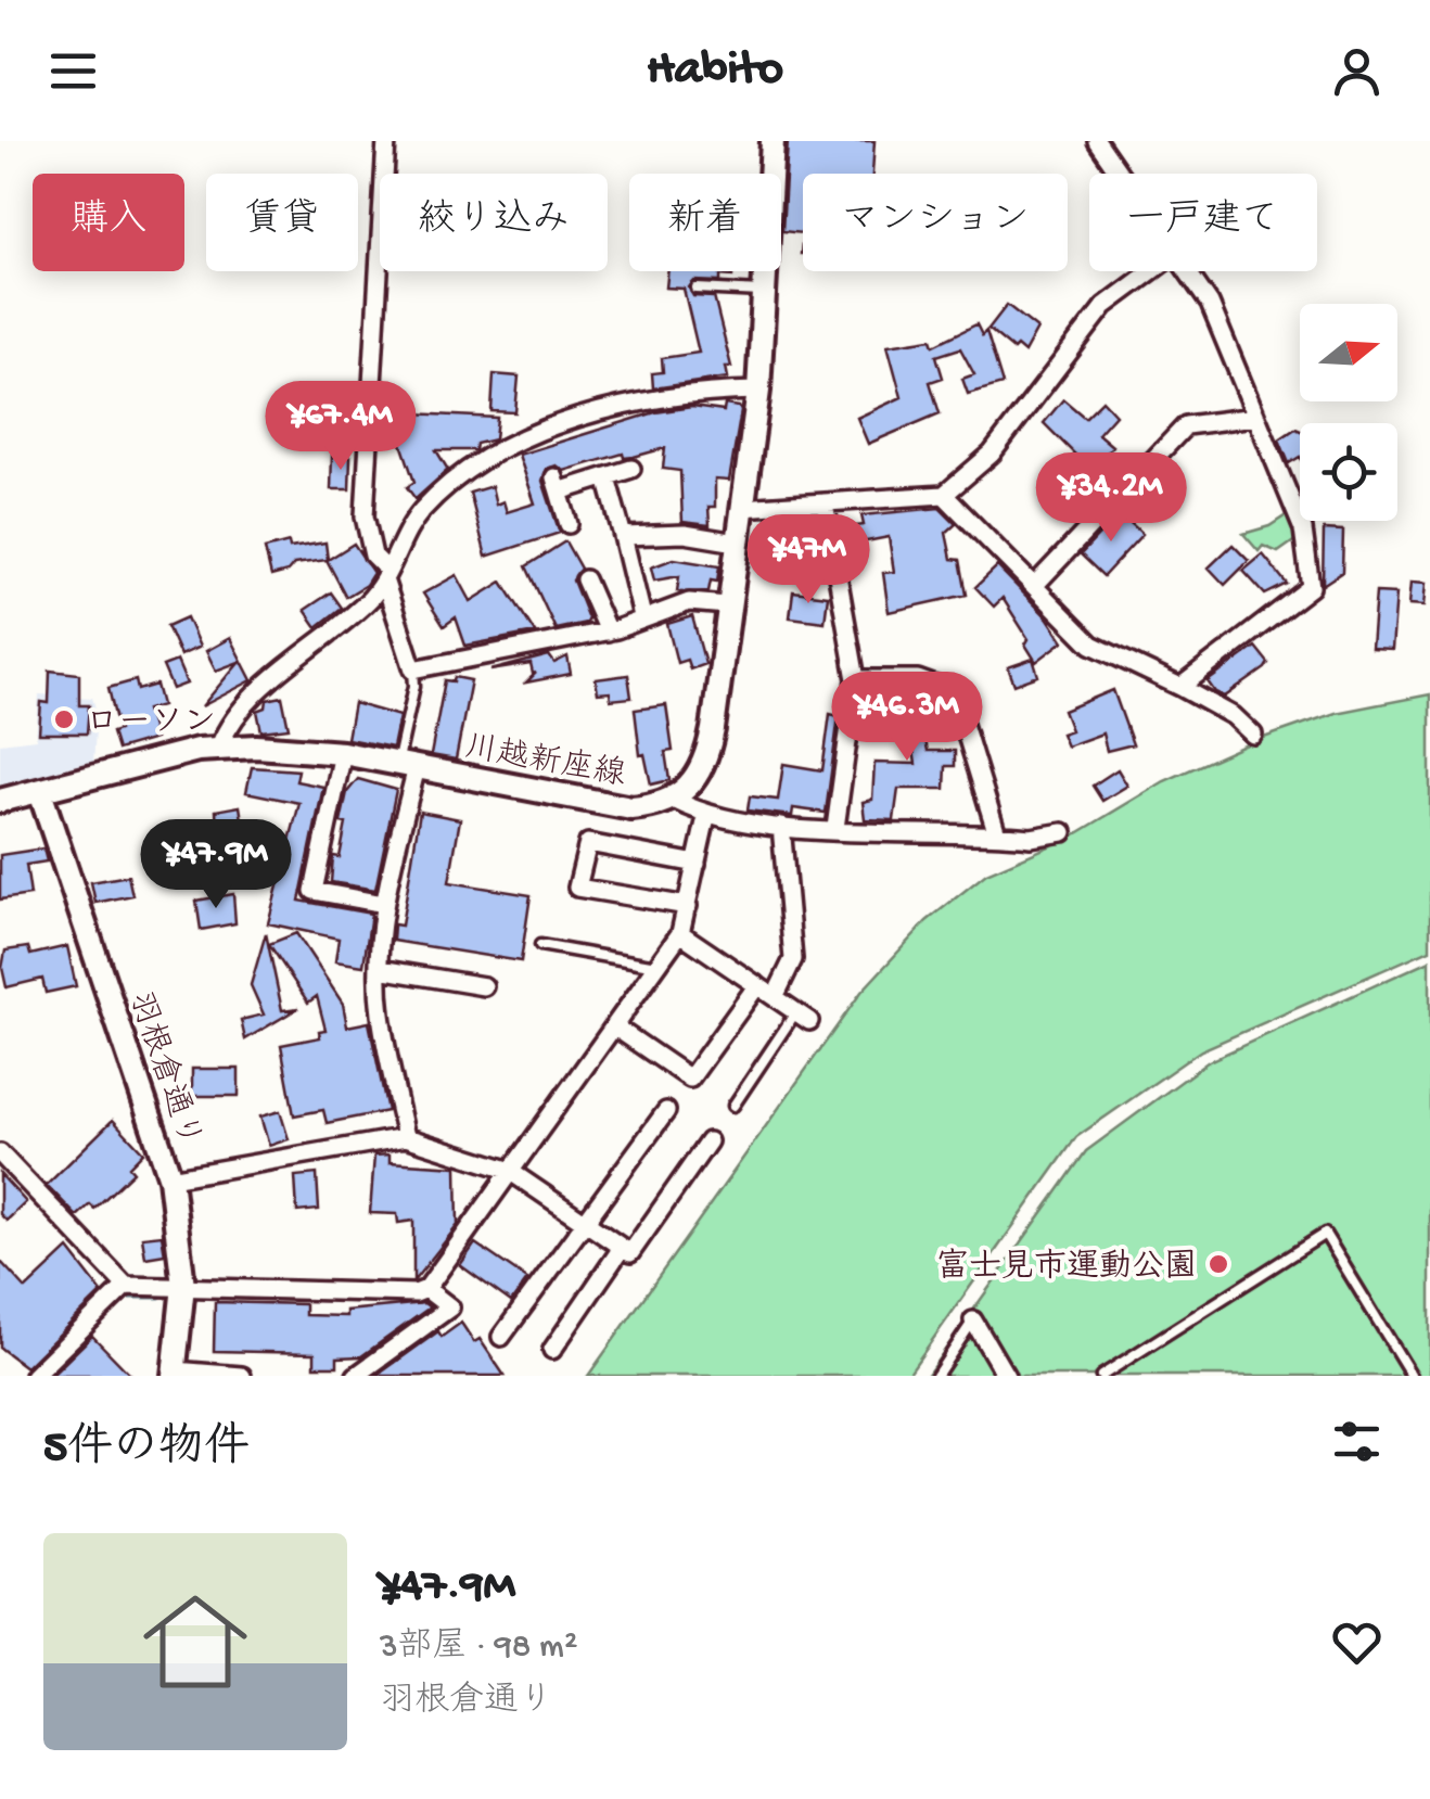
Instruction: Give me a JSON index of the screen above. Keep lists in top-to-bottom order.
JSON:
{
  "streets": {
    "main road": ["川越新座線", "羽根倉通り"]
  },
  "crossings": [
    ["川越新座線", "羽根倉通り"]
  ],
  "places": ["ローソン", "富士見市運動公園"],
  "north": "right",
  "page": {
    "header": "Habito",
    "chip": [
      "購入",
      "賃貸",
      "絞り込み",
      "新着",
      "マンション",
      "一戸建て"
    ],
    "price": [
      "¥67.4M",
      "¥34.2M",
      "¥47M",
      "¥46.3M",
      "¥47.9M"
    ],
    "heading": "5件の物件",
    "list": [
      {
        "name": "¥47.9M",
        "note": "3部屋 · 98 m² · 羽根倉通り"
      }
    ]
  }
}
